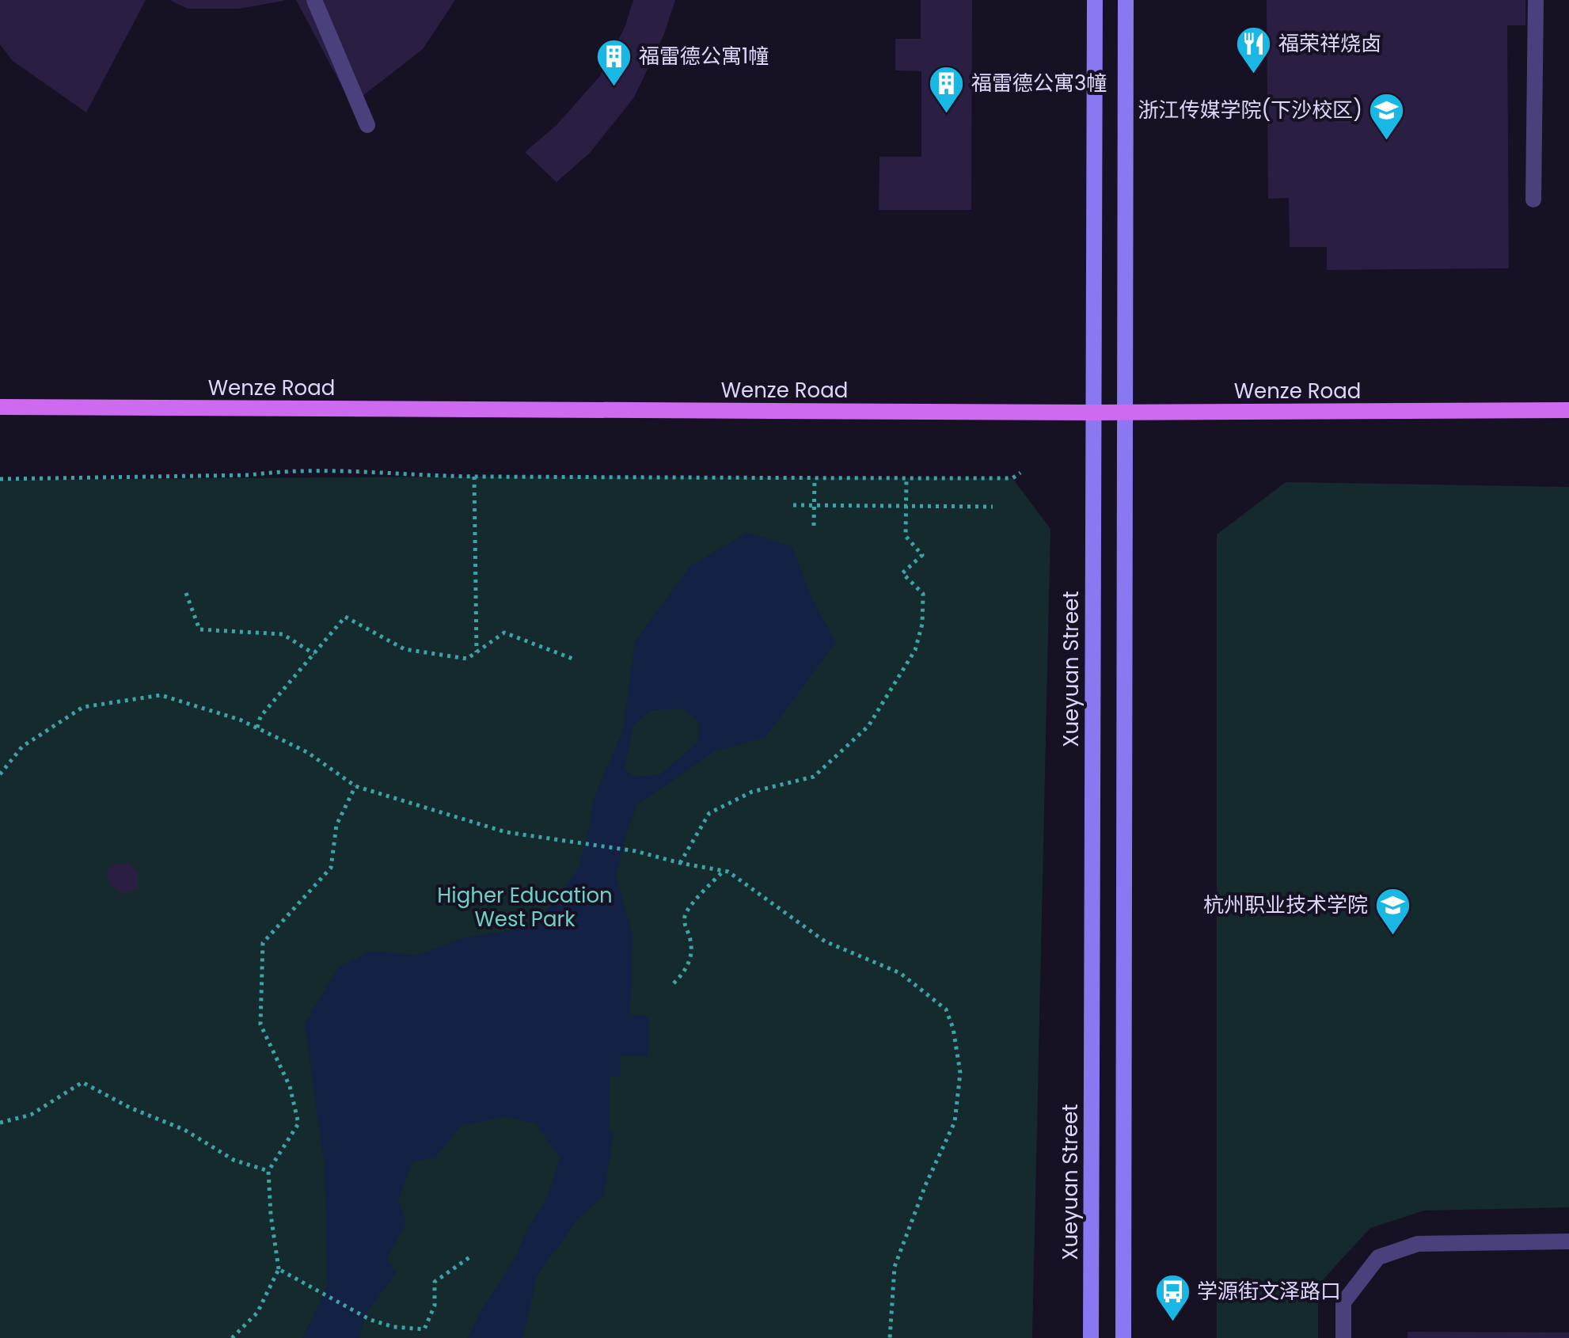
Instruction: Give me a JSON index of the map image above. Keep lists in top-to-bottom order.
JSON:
{
  "streets": {
    "main road": ["Wenze Road", "Xueyuan Street"]
  },
  "crossings": [
    ["Wenze Road", "Xueyuan Street"]
  ],
  "parks": ["Higher Education West Park"],
  "places": {
    "restaurant": ["福荣祥烧卤"],
    "building": ["福雷德公寓1幢", "福雷德公寓3幢"],
    "school or university": ["浙江传媒学院(下沙校区)", "杭州职业技术学院"],
    "bus stop": ["学源街文泽路口"]
  }
}
